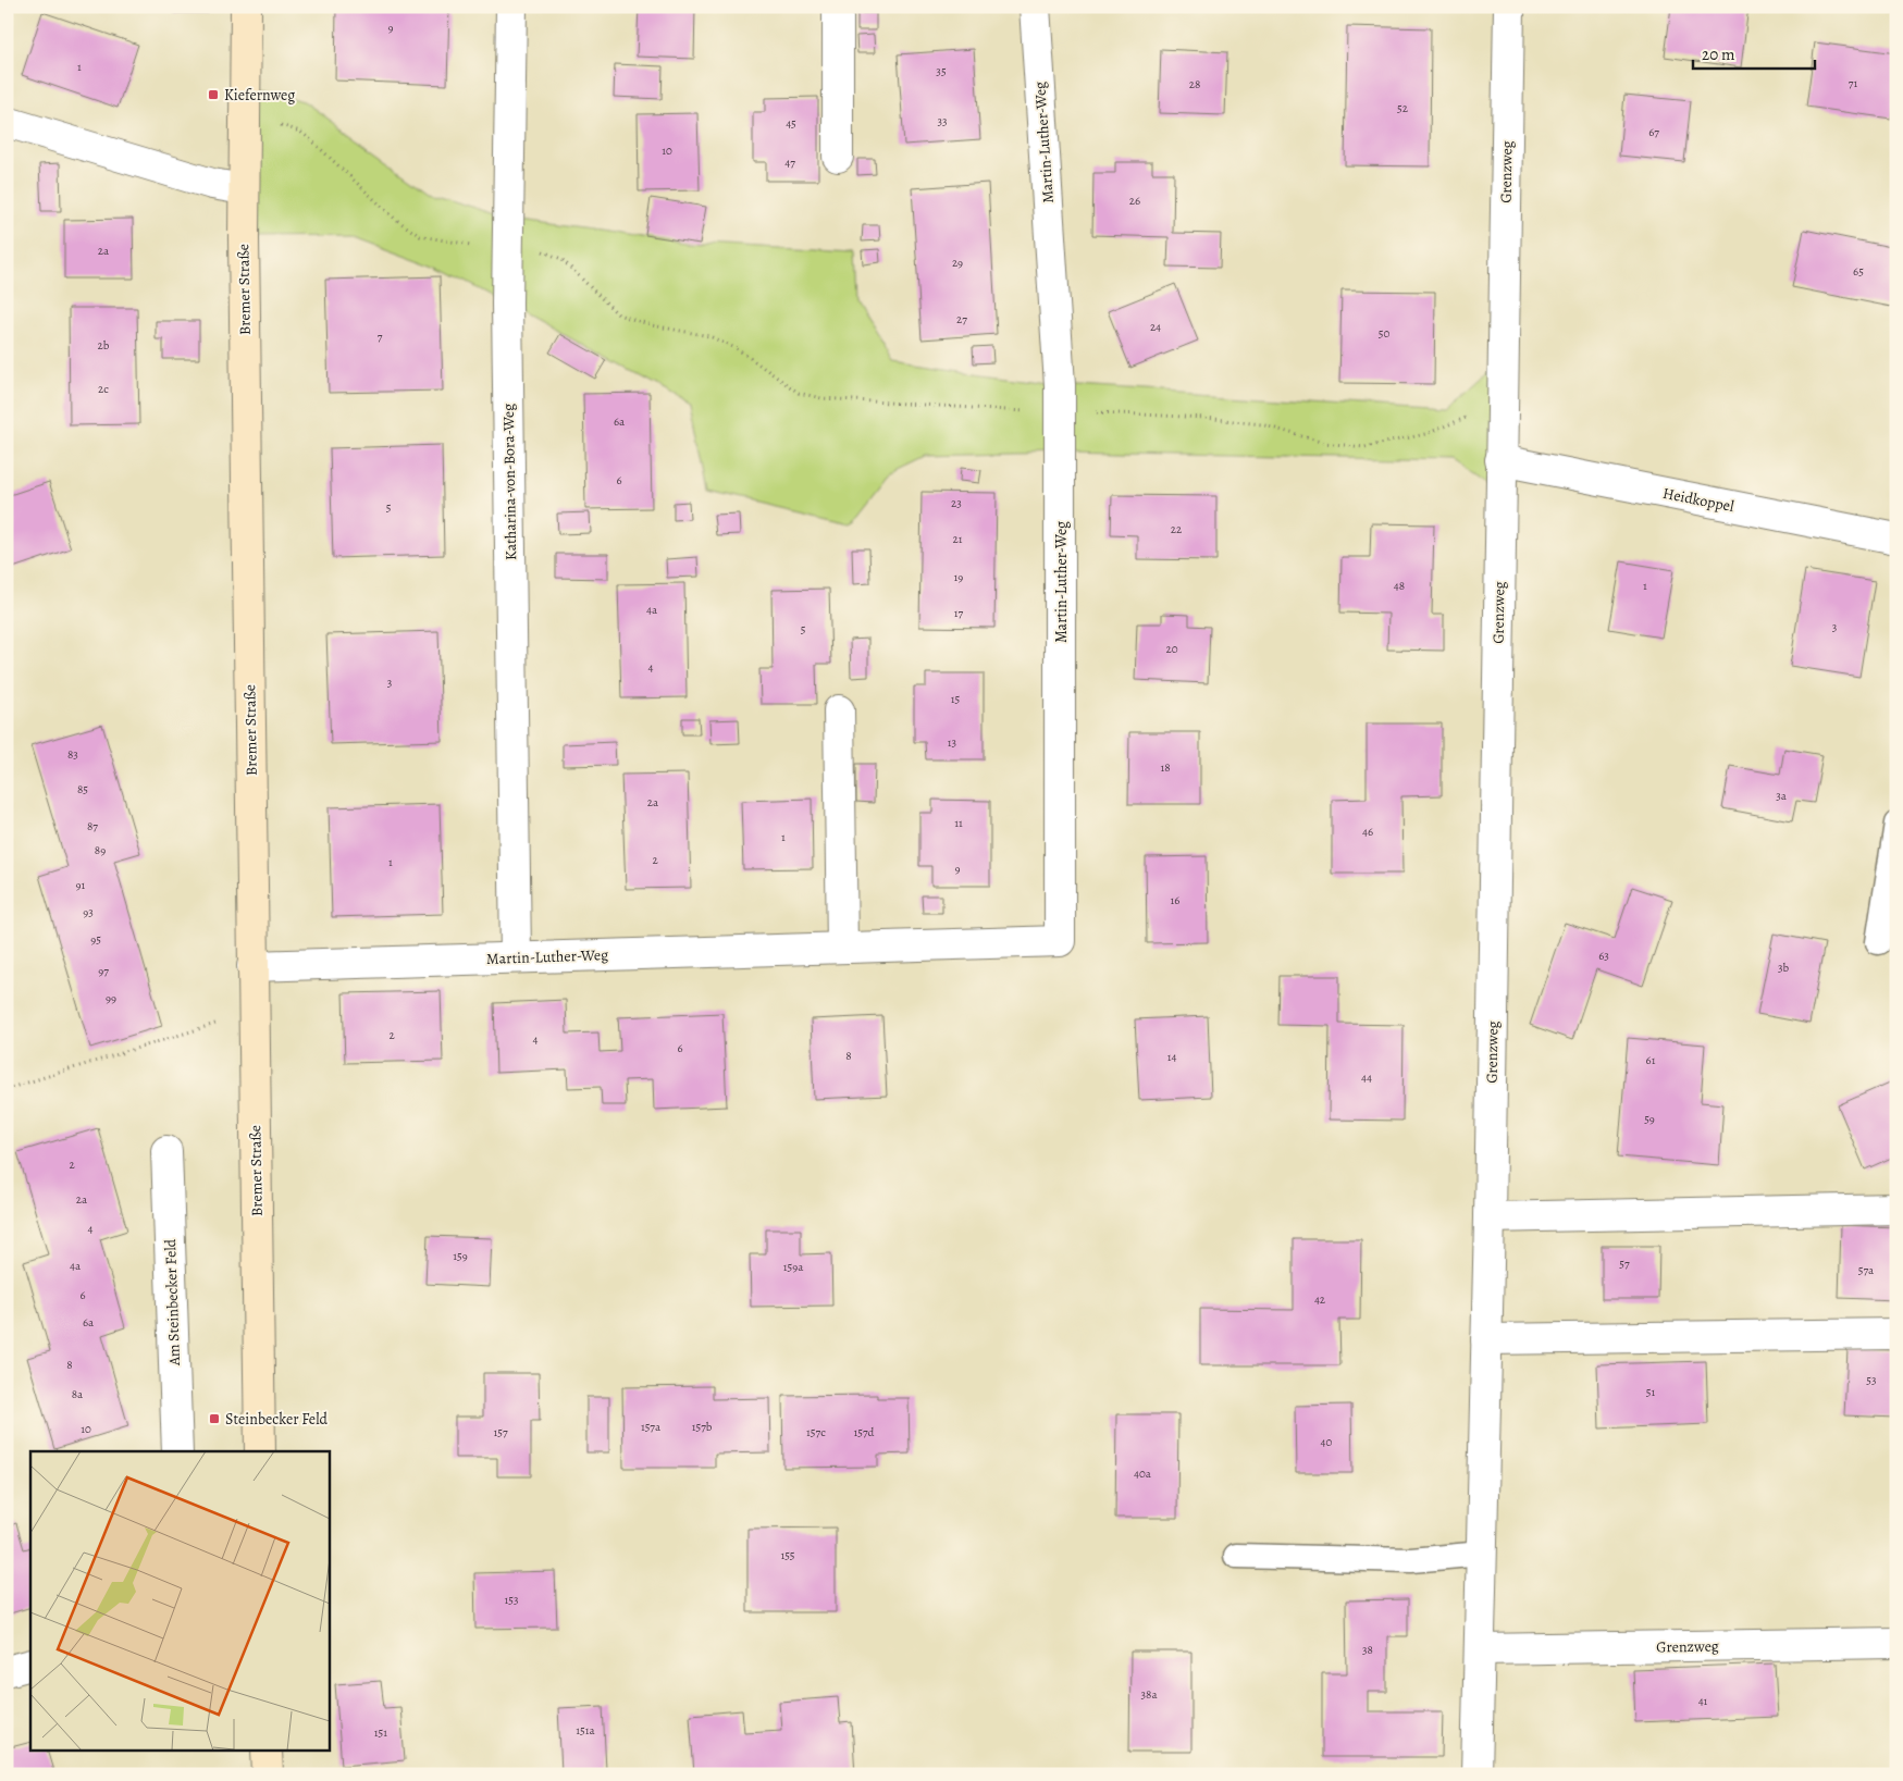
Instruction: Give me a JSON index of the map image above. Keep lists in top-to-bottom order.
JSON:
{
  "streets": {
    "street": [
      "Martin-Luther-Weg",
      "Grenzweg",
      "Bremer Straße",
      "Katharina-von-Bora-Weg",
      "Heidkoppel",
      "Am Steinbecker Feld"
    ]
  },
  "crossings": [
    ["Martin-Luther-Weg", "Bremer Straße"],
    ["Martin-Luther-Weg", "Katharina-von-Bora-Weg"],
    ["Grenzweg", "Heidkoppel"]
  ],
  "places": {
    "transit": ["Kiefernweg", "Steinbecker Feld"]
  },
  "house_numbers": [
    "9",
    "1",
    "35",
    "71",
    "28",
    "52",
    "33",
    "45",
    "67",
    "10",
    "47",
    "26",
    "2a",
    "29",
    "65",
    "27",
    "24",
    "50",
    "7",
    "2b",
    "2c",
    "6a",
    "6",
    "23",
    "5",
    "22",
    "21",
    "19",
    "48",
    "1",
    "4a",
    "17",
    "3",
    "5",
    "20",
    "4",
    "3",
    "15",
    "13",
    "83",
    "18",
    "85",
    "3a",
    "2a",
    "11",
    "87",
    "46",
    "1",
    "89",
    "2",
    "1",
    "9",
    "91",
    "16",
    "93",
    "95",
    "63",
    "3b",
    "97",
    "99",
    "2",
    "4",
    "6",
    "8",
    "14",
    "61",
    "44",
    "59",
    "2",
    "2a",
    "4",
    "159",
    "57",
    "4a",
    "159a",
    "57a",
    "6",
    "42",
    "6a",
    "8",
    "53",
    "51",
    "8a",
    "157a",
    "157b",
    "10",
    "157",
    "157c",
    "157d",
    "40",
    "40a",
    "155",
    "153",
    "38",
    "38a",
    "41",
    "151a",
    "151"
  ],
  "scale_bar": "20 m"
}
